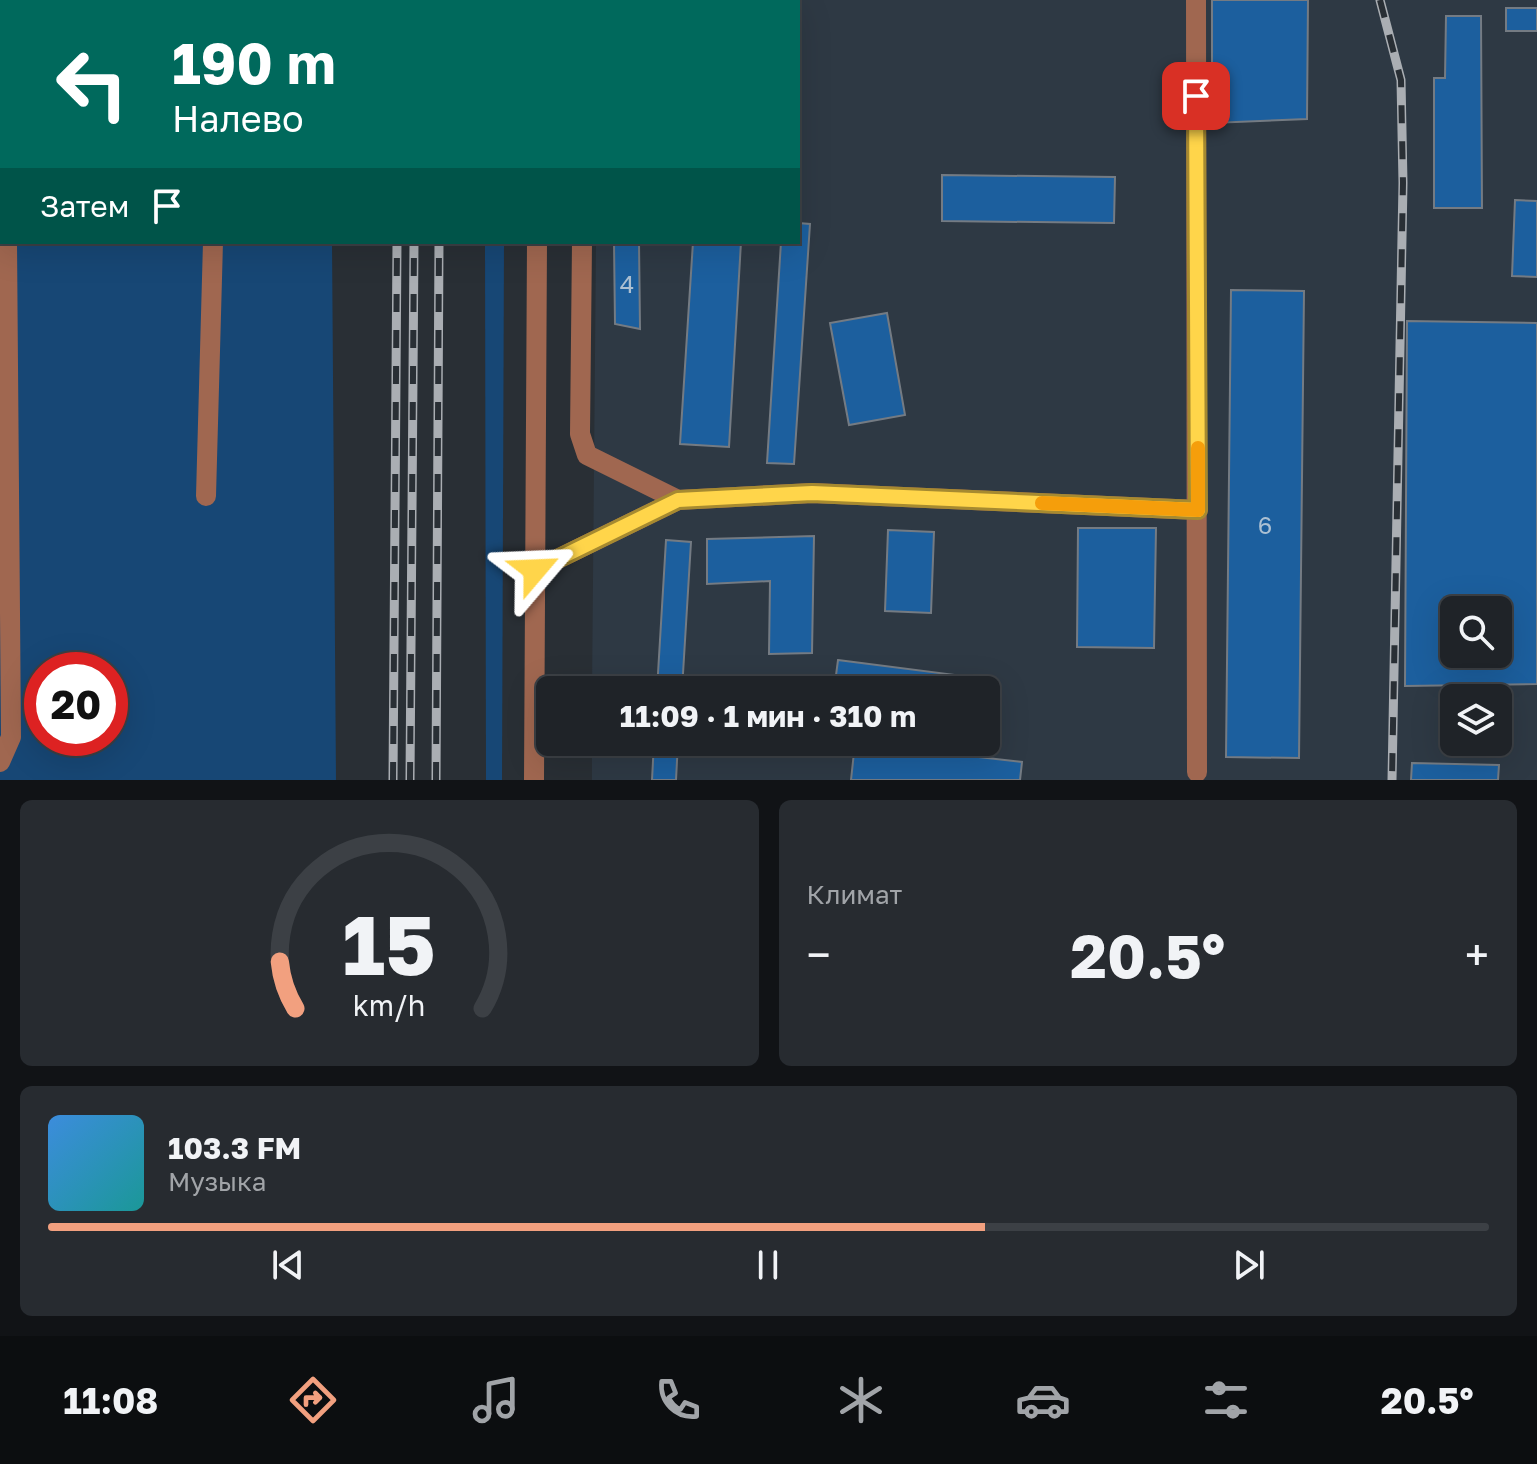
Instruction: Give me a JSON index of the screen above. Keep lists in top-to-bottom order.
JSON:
{
  "house_numbers": ["4", "6"],
  "page": {
    "turn": ["190 m", "Налево"],
    "then": "Затем",
    "limit": "20",
    "trip": "11:09 · 1 мин · 310 m",
    "tile": "Климат",
    "heat": ["−", "20.5°", "+"],
    "song": ["103.3 FM", "Музыка"],
    "tabs": ["11:08", "20.5°"],
    "gauge": ["15", "km/h"]
  }
}
